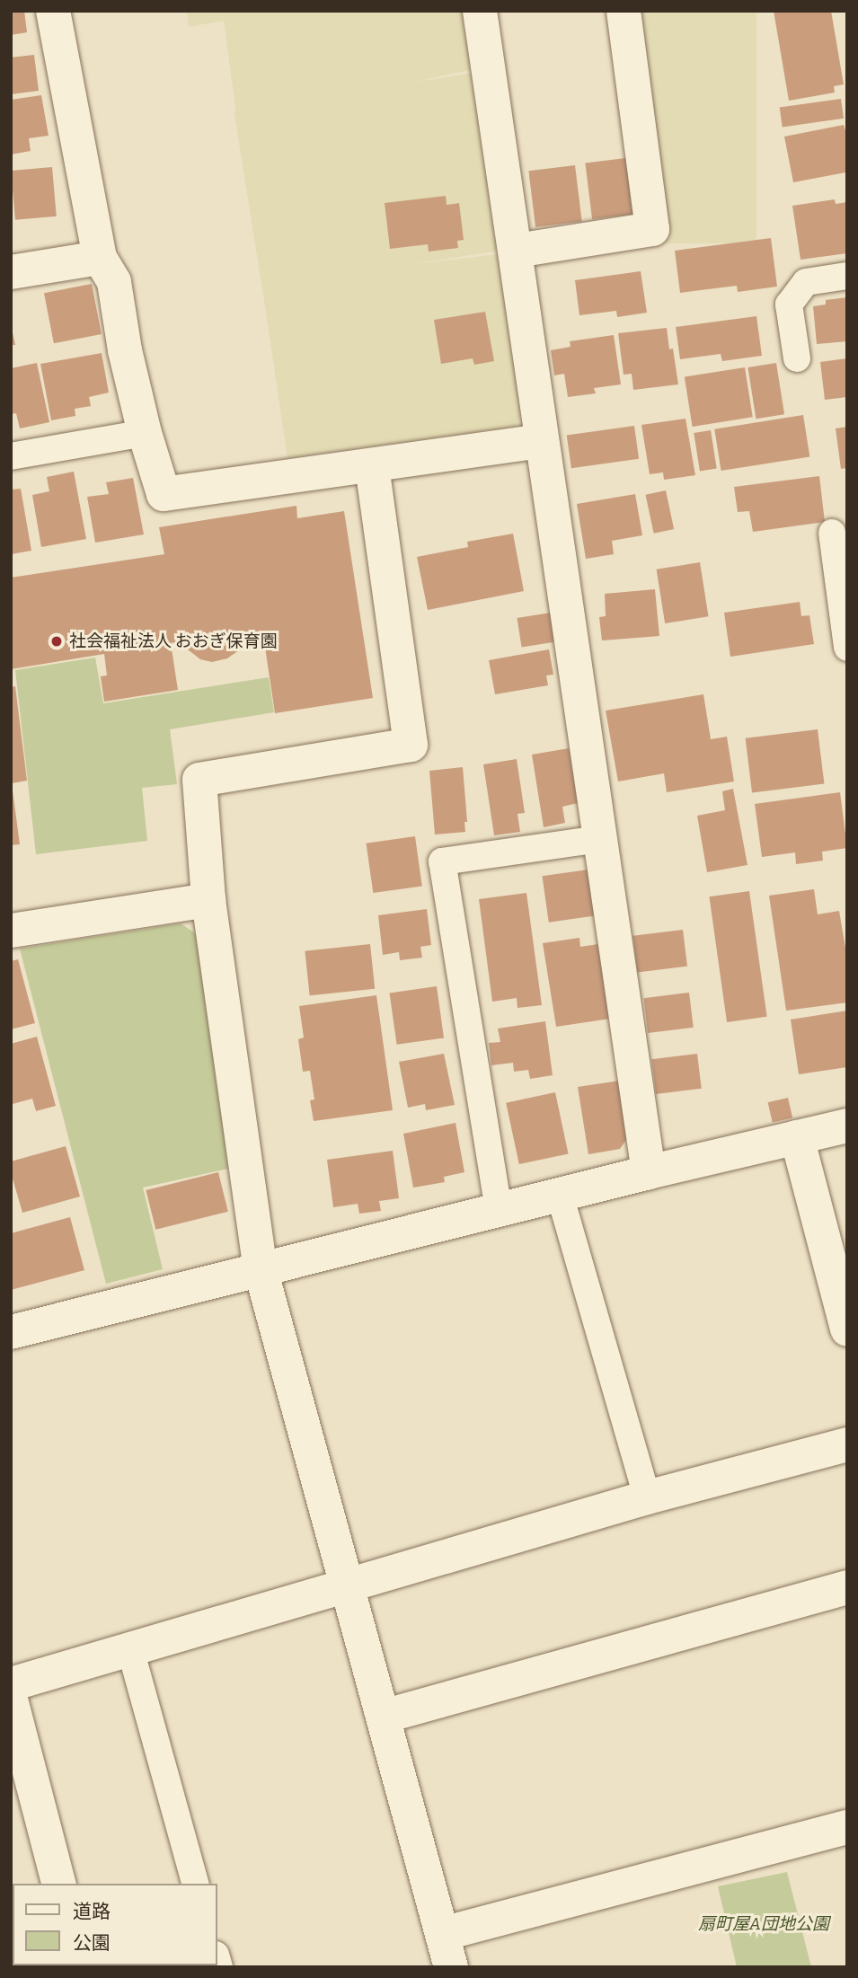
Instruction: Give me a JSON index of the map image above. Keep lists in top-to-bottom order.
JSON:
{
  "parks": ["扇町屋A団地公園"],
  "places": ["社会福祉法人 おおぎ保育園"],
  "legend": ["道路", "公園"]
}
